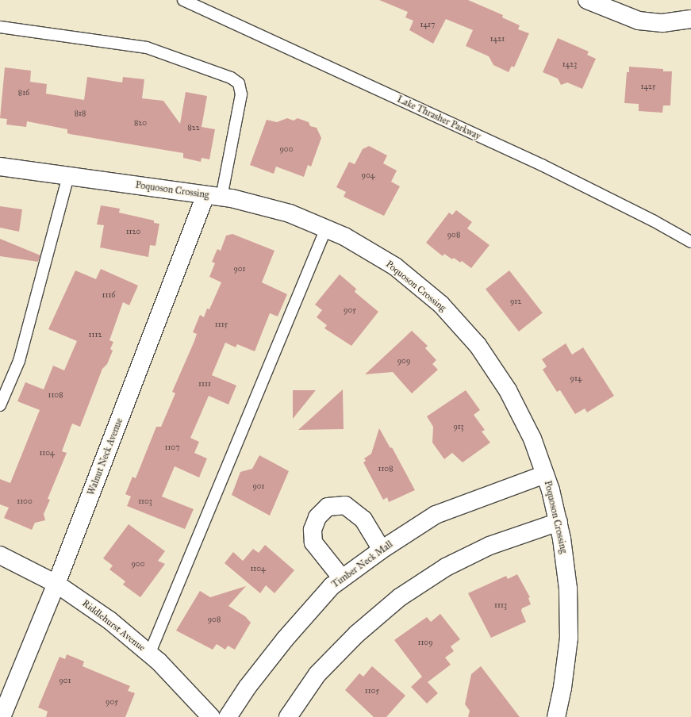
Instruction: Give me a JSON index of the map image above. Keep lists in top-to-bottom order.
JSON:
{
  "streets": {
    "street": [
      "Poquoson Crossing",
      "Walnut Neck Avenue",
      "Timber Neck Mall",
      "Riddlehurst Avenue"
    ],
    "lane": ["Lake Thrasher Parkway"]
  },
  "crossings": [
    ["Poquoson Crossing", "Walnut Neck Avenue"],
    ["Poquoson Crossing", "Timber Neck Mall"],
    ["Walnut Neck Avenue", "Riddlehurst Avenue"]
  ],
  "house_numbers": [
    "1417",
    "1421",
    "1423",
    "1425",
    "816",
    "818",
    "820",
    "822",
    "900",
    "904",
    "1120",
    "908",
    "901",
    "1116",
    "912",
    "905",
    "1115",
    "1112",
    "909",
    "914",
    "1111",
    "1108",
    "913",
    "1107",
    "1104",
    "1108",
    "901",
    "1100",
    "1103",
    "900",
    "1104",
    "1113",
    "908",
    "1109",
    "901",
    "1105",
    "905"
  ]
}
